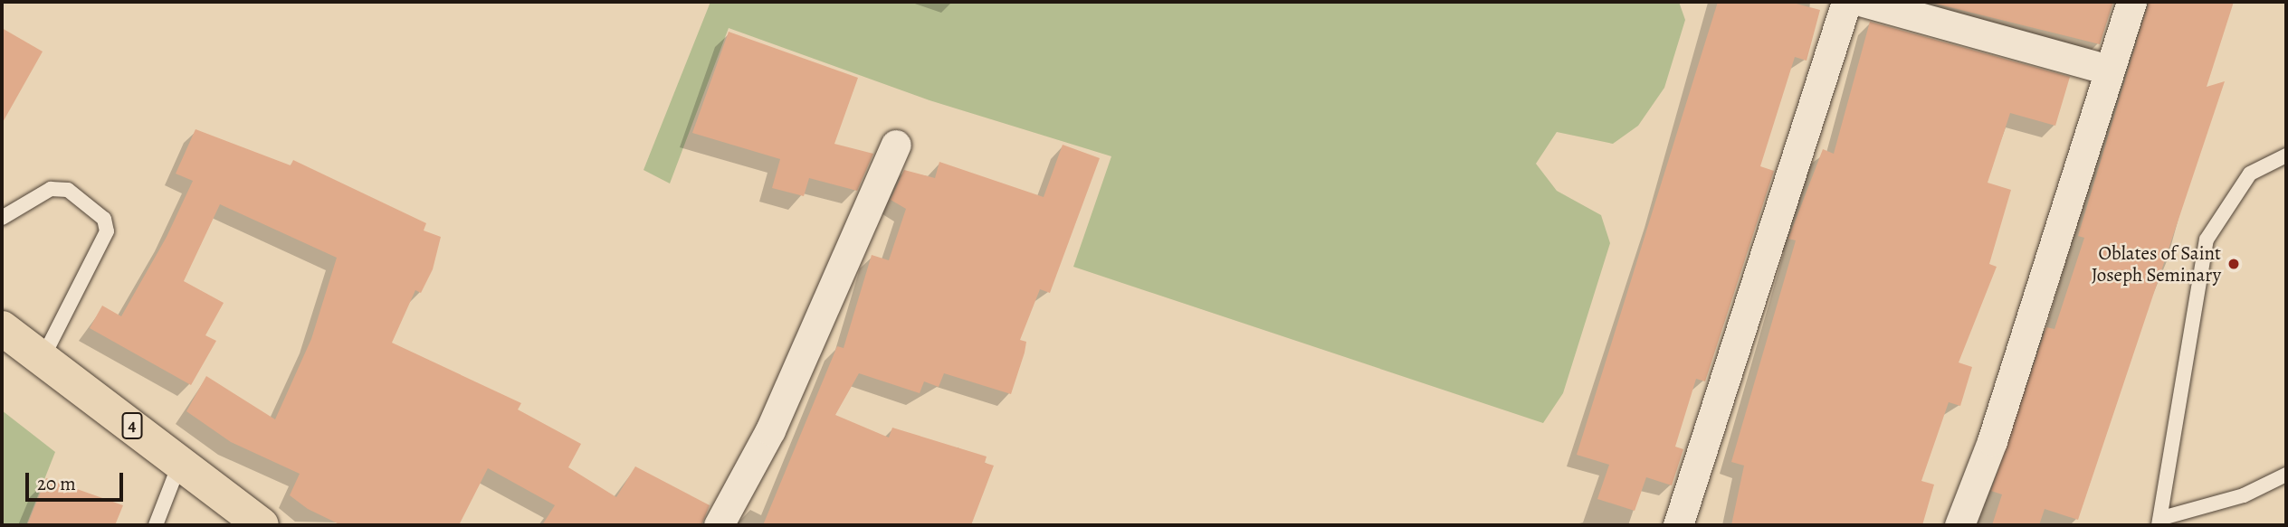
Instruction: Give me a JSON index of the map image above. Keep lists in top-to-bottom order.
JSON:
{
  "streets": {
    "main road": ["4"]
  },
  "places": ["Oblates of Saint Joseph Seminary"],
  "scale_bar": "20 m"
}
